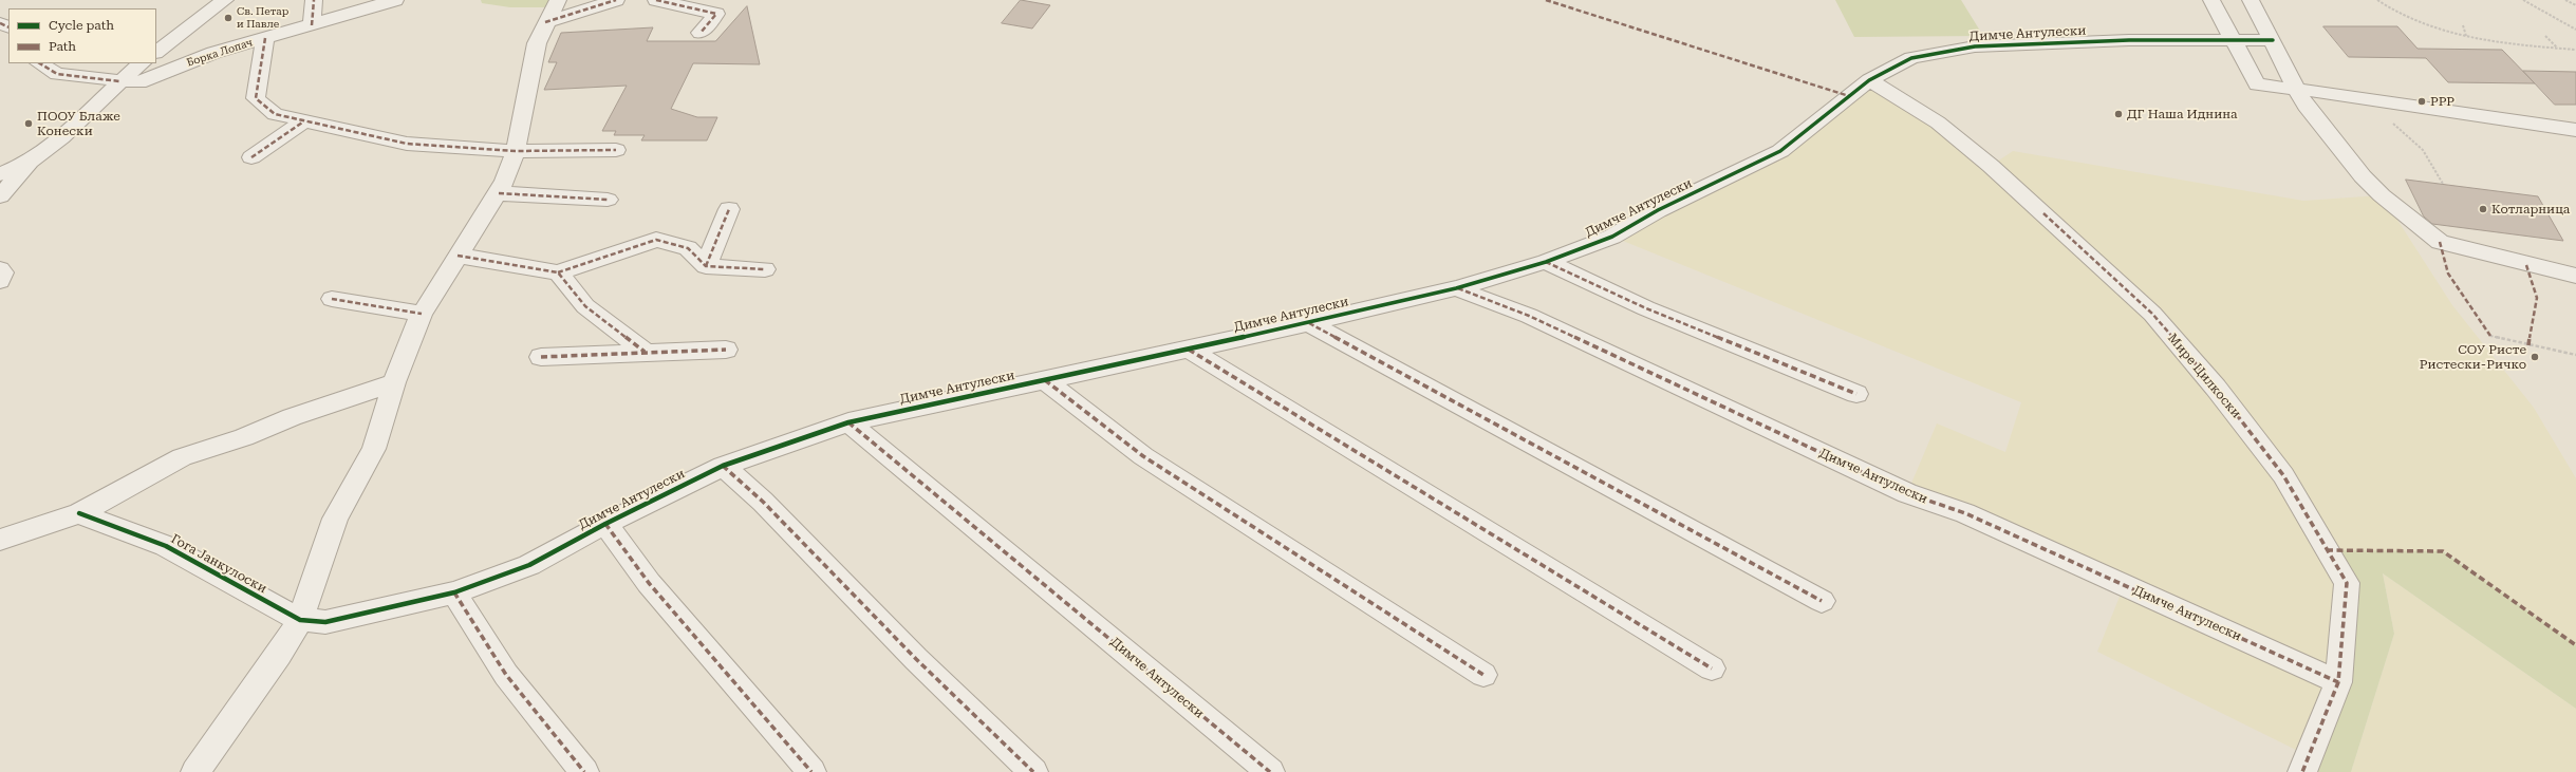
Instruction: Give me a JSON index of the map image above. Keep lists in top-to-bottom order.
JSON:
{
  "streets": {
    "street": [
      "Димче Антулески",
      "Борка Лопач",
      "Мире Цилкоски",
      "Гога Јанкулоски"
    ]
  },
  "crossings": [
    ["Димче Антулески", "Мире Цилкоски"],
    ["Димче Антулески", "Гога Јанкулоски"]
  ],
  "places": [
    "Св. Петар и Павле",
    "РРР",
    "ДГ Наша Иднина",
    "ПООУ Блаже Конески",
    "Котларница",
    "СОУ Ристе Ристески-Ричко"
  ],
  "legend": ["Cycle path", "Path"]
}
